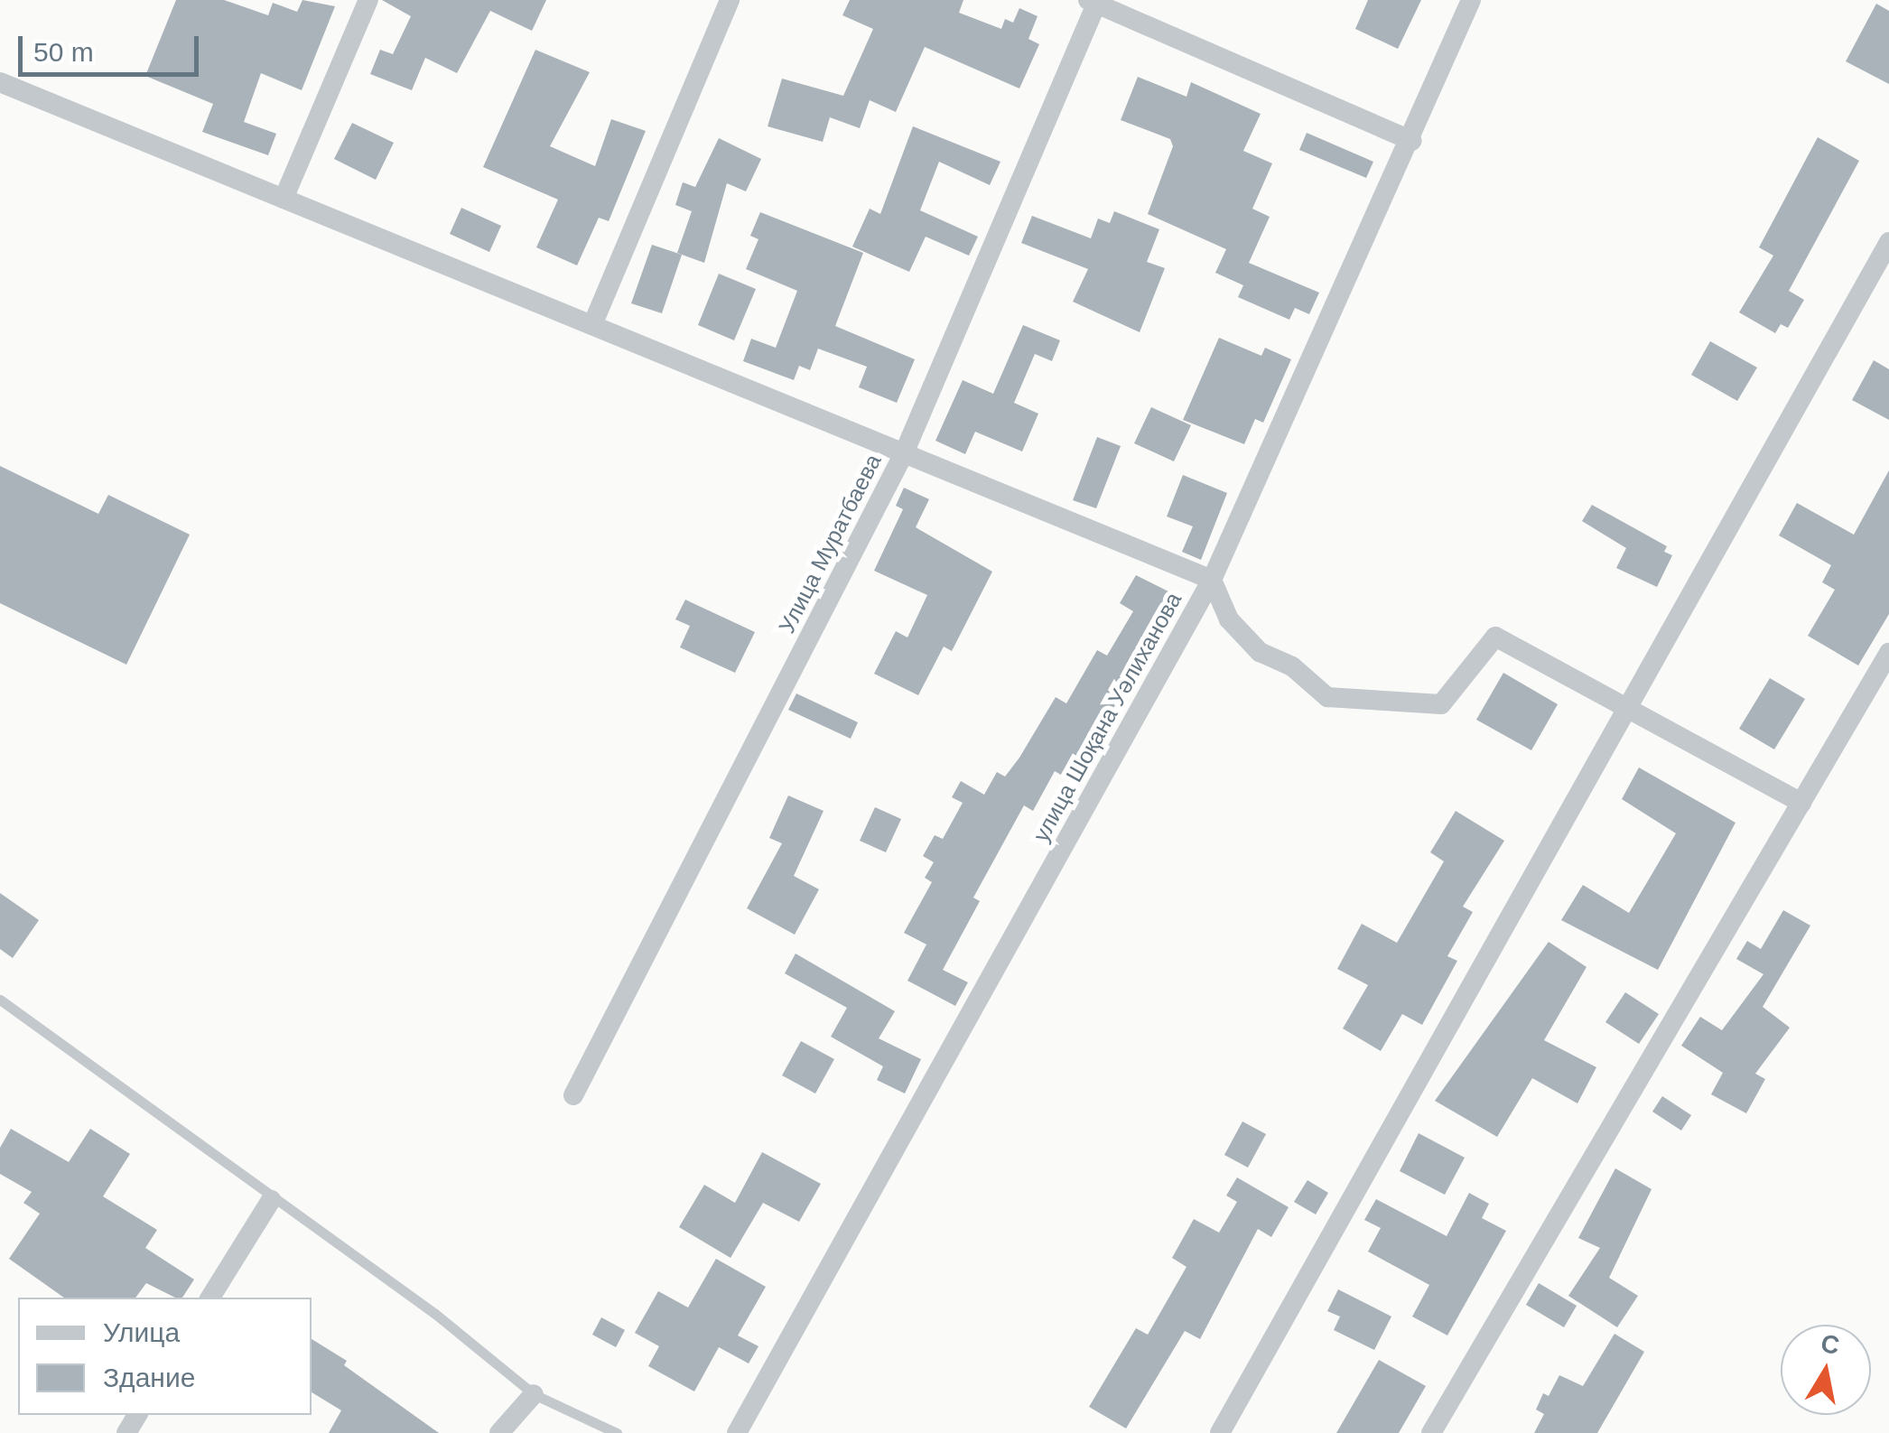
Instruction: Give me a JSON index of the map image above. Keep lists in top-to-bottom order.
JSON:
{
  "streets": {
    "street": ["Улица Муратбаева", "улица Шоқана Уәлиханова"]
  },
  "legend": ["Улица", "Здание"],
  "scale_bar": "50 m",
  "north": "top"
}
